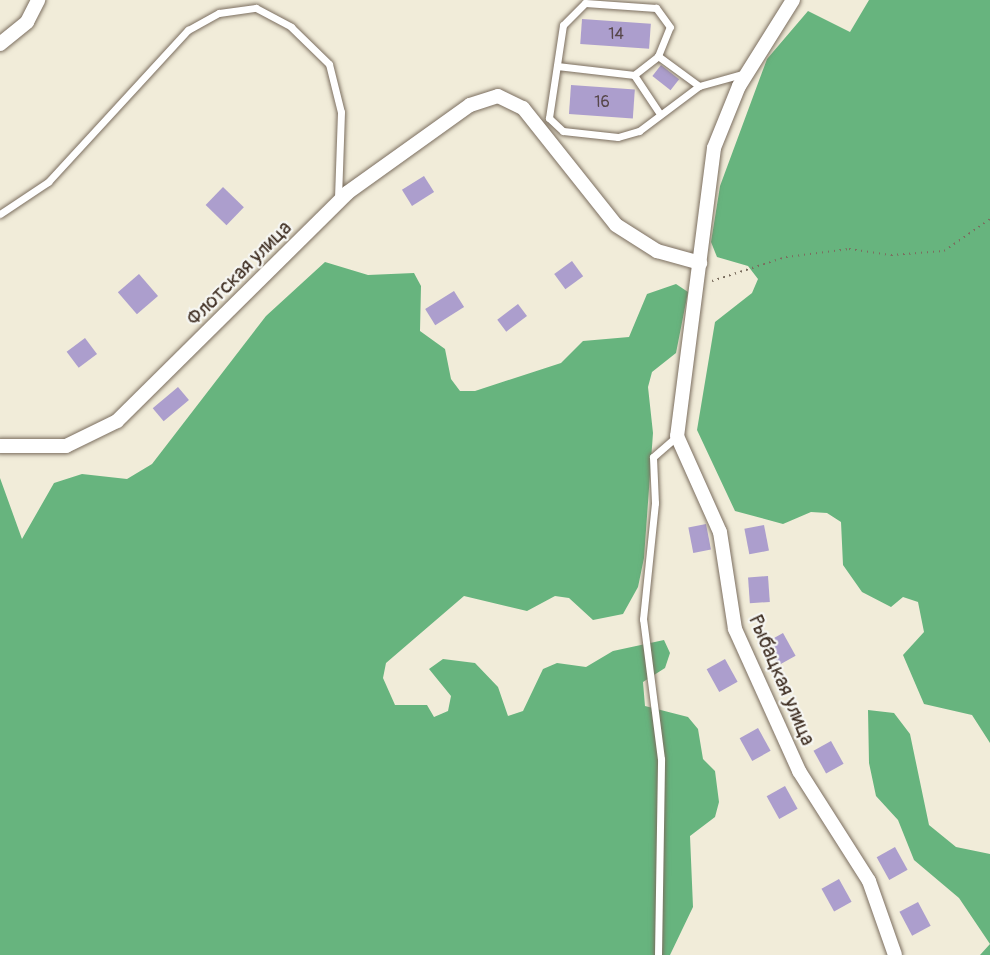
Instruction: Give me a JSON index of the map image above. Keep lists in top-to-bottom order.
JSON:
{
  "streets": {
    "street": ["Флотская улица", "Рыбацкая улица"]
  },
  "house_numbers": ["14", "16"]
}
